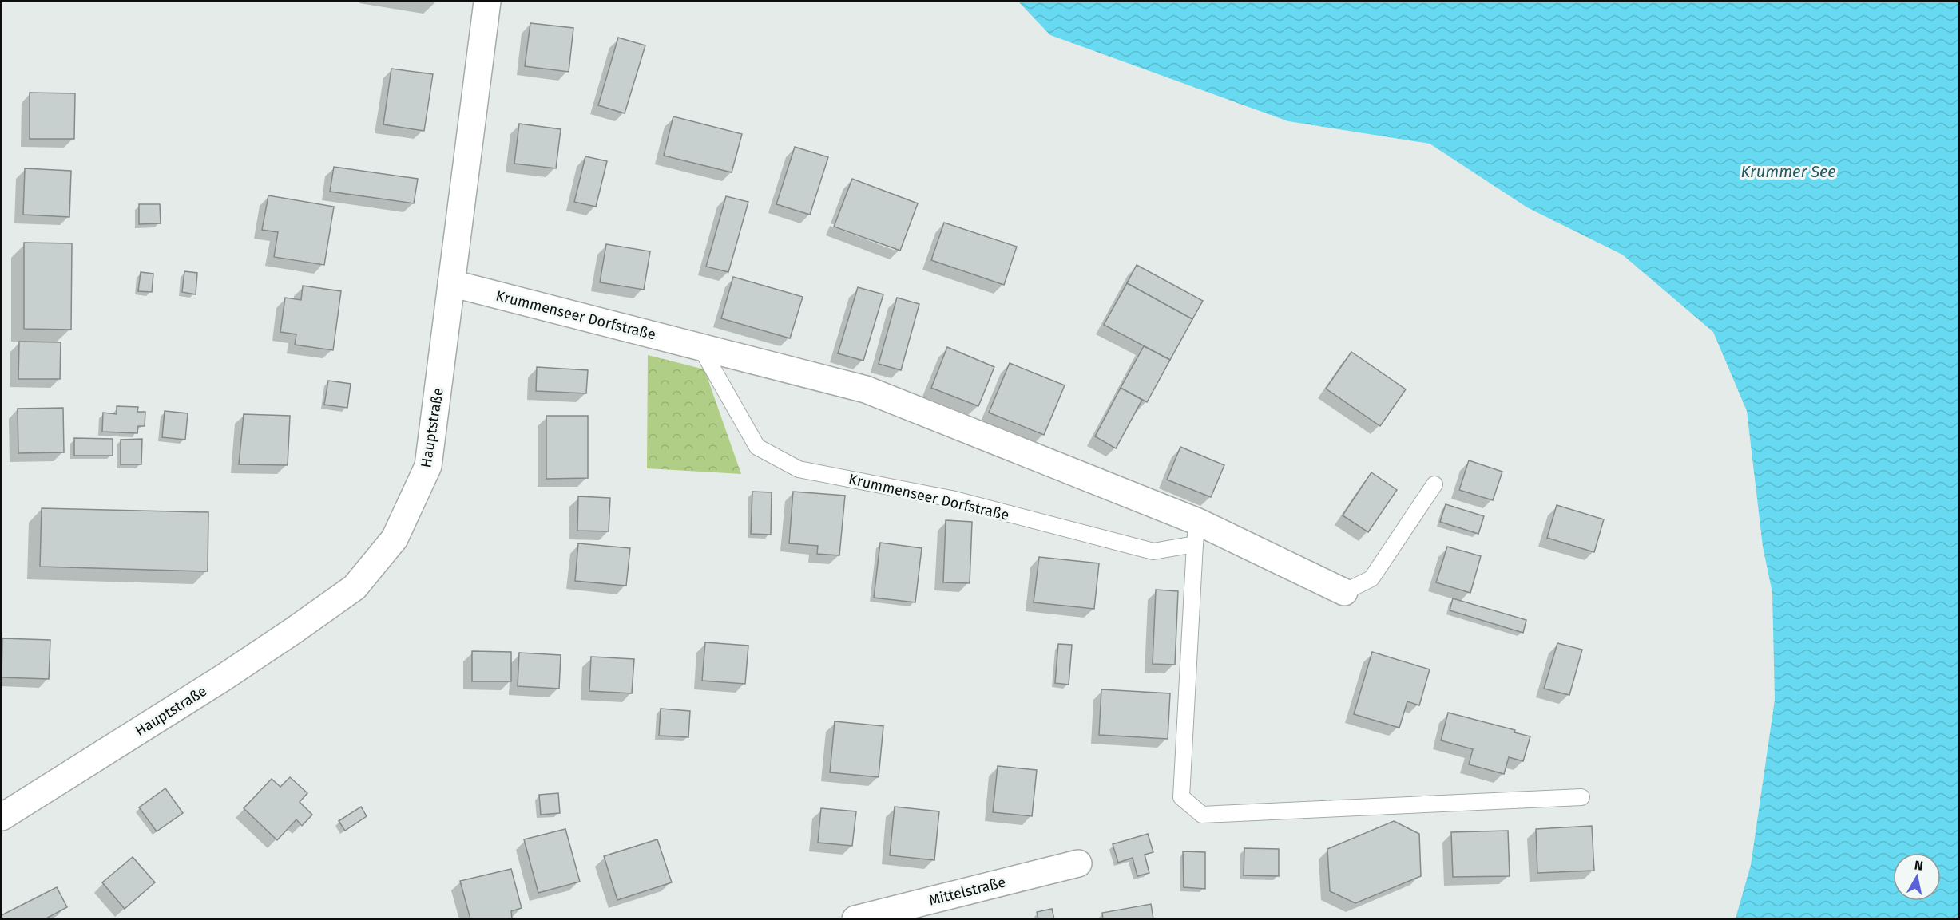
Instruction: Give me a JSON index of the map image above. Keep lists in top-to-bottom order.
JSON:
{
  "streets": {
    "street": ["Krummenseer Dorfstraße", "Hauptstraße", "Mittelstraße"]
  },
  "crossings": [
    ["Krummenseer Dorfstraße", "Hauptstraße"]
  ],
  "water": ["Krummer See"],
  "north": "top"
}
